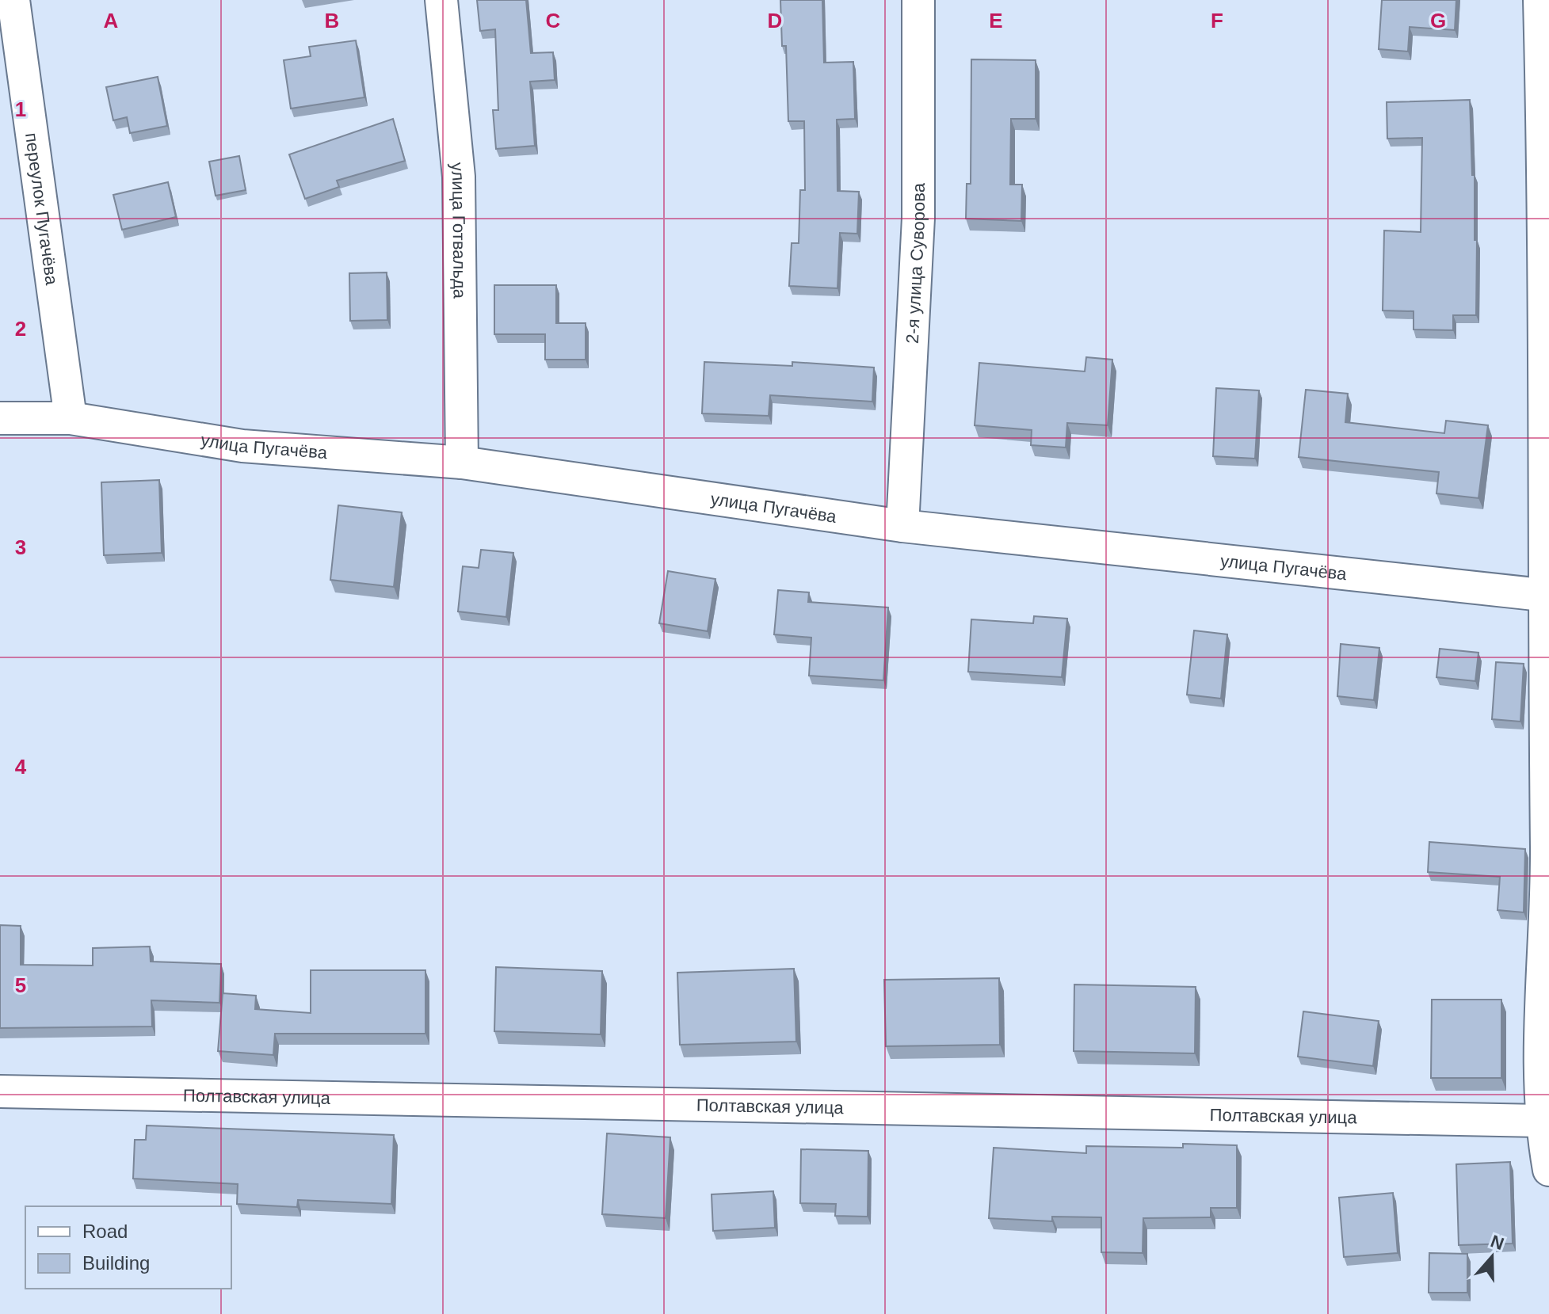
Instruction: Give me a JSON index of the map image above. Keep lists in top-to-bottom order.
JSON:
{
  "streets": {
    "street": [
      "переулок Пугачёва",
      "улица Готвальда",
      "2-я улица Суворова",
      "улица Пугачёва",
      "Полтавская улица"
    ]
  },
  "crossings": [
    ["переулок Пугачёва", "улица Пугачёва"],
    ["улица Готвальда", "улица Пугачёва"],
    ["2-я улица Суворова", "улица Пугачёва"]
  ],
  "legend": ["Road", "Building"],
  "north": "top",
  "grid": {
    "columns": [
      "A",
      "B",
      "C",
      "D",
      "E",
      "F",
      "G"
    ],
    "rows": [
      "1",
      "2",
      "3",
      "4",
      "5"
    ]
  }
}
